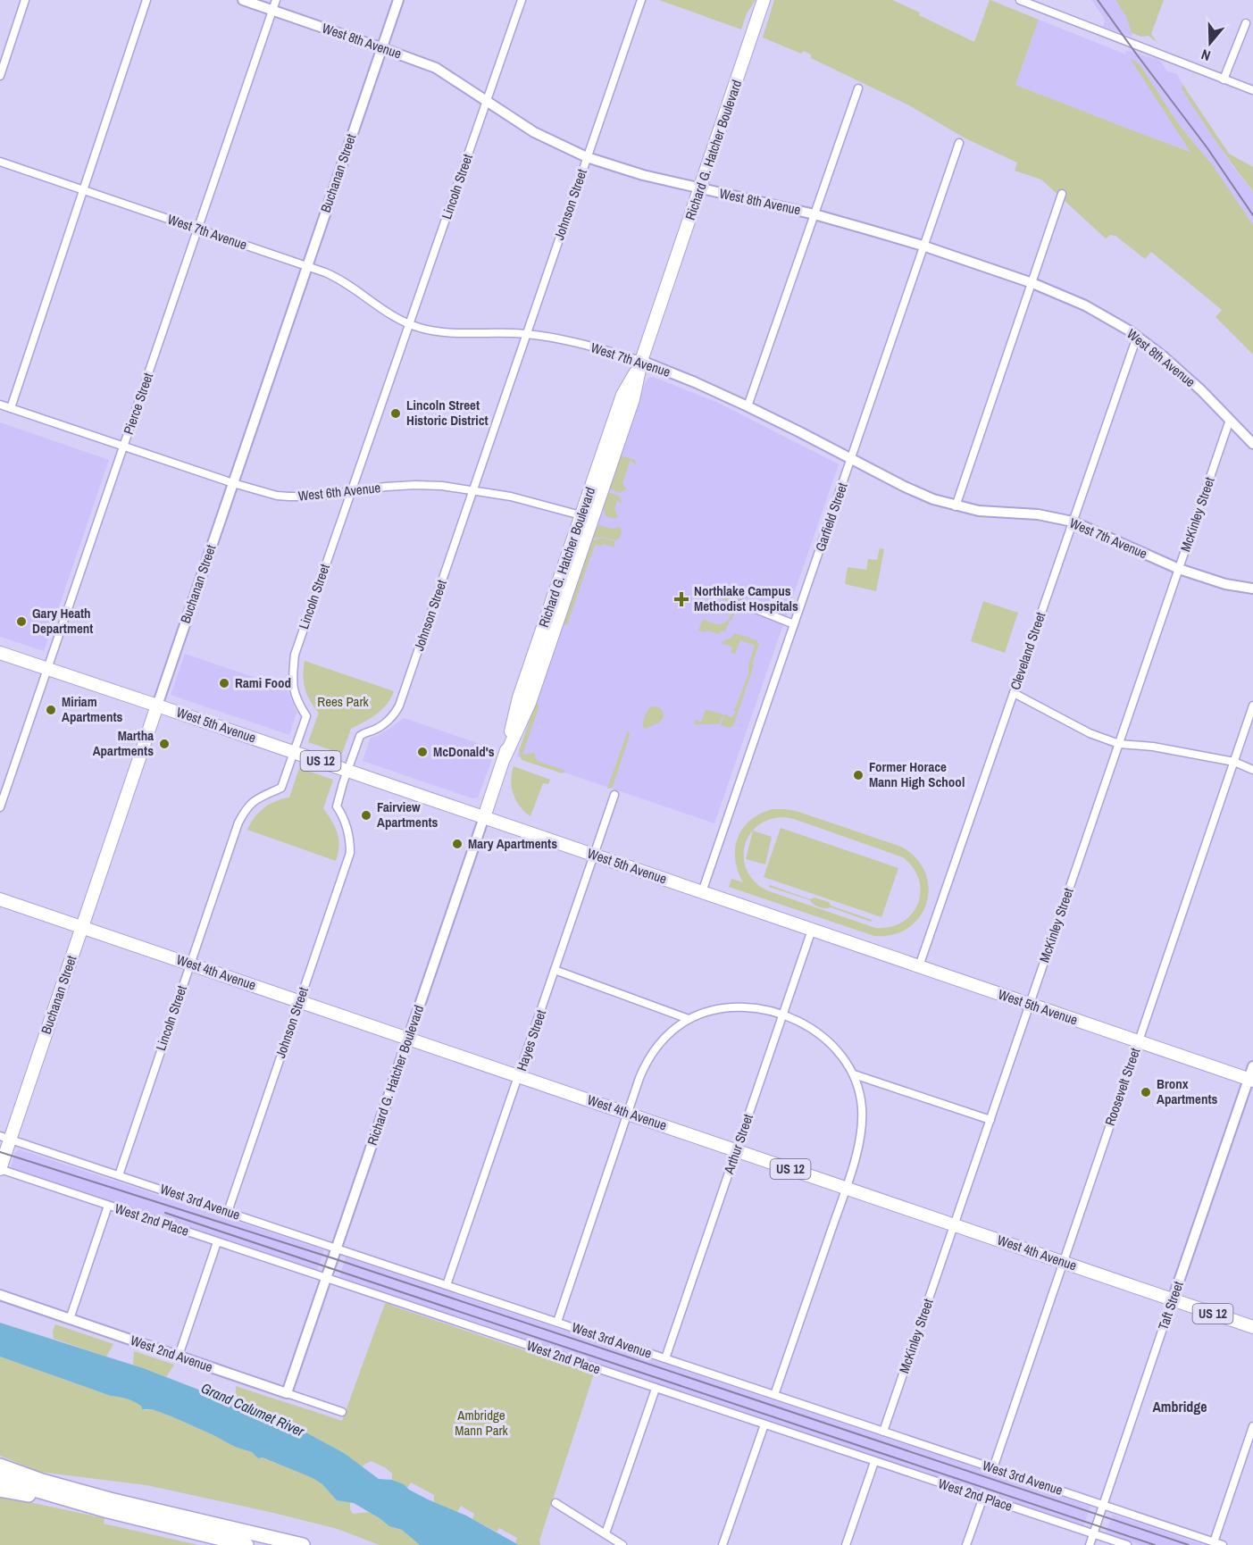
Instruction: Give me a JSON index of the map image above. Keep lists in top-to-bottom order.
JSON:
{
  "streets": {
    "main road": [
      "Richard G. Hatcher Boulevard",
      "Buchanan Street",
      "West 5th Avenue",
      "US 12",
      "West 4th Avenue"
    ],
    "street": [
      "West 8th Avenue",
      "Lincoln Street",
      "Johnson Street",
      "West 7th Avenue",
      "Pierce Street",
      "West 6th Avenue",
      "McKinley Street",
      "Garfield Street",
      "Cleveland Street",
      "Hayes Street",
      "Roosevelt Street",
      "Arthur Street",
      "West 3rd Avenue",
      "West 2nd Place",
      "Taft Street",
      "West 2nd Avenue"
    ]
  },
  "crossings": [
    ["West 8th Avenue", "Richard G. Hatcher Boulevard"],
    ["West 8th Avenue", "Buchanan Street"],
    ["West 8th Avenue", "Lincoln Street"],
    ["West 8th Avenue", "Johnson Street"],
    ["West 8th Avenue", "Pierce Street"],
    ["West 8th Avenue", "McKinley Street"],
    ["West 8th Avenue", "Garfield Street"],
    ["West 8th Avenue", "Cleveland Street"],
    ["Richard G. Hatcher Boulevard", "West 7th Avenue"],
    ["Richard G. Hatcher Boulevard", "West 6th Avenue"],
    ["Richard G. Hatcher Boulevard", "West 5th Avenue"],
    ["Richard G. Hatcher Boulevard", "West 4th Avenue"],
    ["Richard G. Hatcher Boulevard", "West 3rd Avenue"],
    ["Richard G. Hatcher Boulevard", "West 2nd Place"],
    ["Richard G. Hatcher Boulevard", "West 2nd Avenue"],
    ["Buchanan Street", "West 7th Avenue"],
    ["Buchanan Street", "West 6th Avenue"],
    ["Buchanan Street", "West 5th Avenue"],
    ["Buchanan Street", "West 4th Avenue"],
    ["Buchanan Street", "West 3rd Avenue"],
    ["Buchanan Street", "West 2nd Place"],
    ["Lincoln Street", "West 7th Avenue"],
    ["Lincoln Street", "West 6th Avenue"],
    ["Lincoln Street", "West 5th Avenue"],
    ["Lincoln Street", "West 4th Avenue"],
    ["Lincoln Street", "West 3rd Avenue"],
    ["Johnson Street", "West 7th Avenue"],
    ["Johnson Street", "West 6th Avenue"],
    ["Johnson Street", "West 5th Avenue"],
    ["Johnson Street", "West 4th Avenue"],
    ["Johnson Street", "West 3rd Avenue"],
    ["West 7th Avenue", "Pierce Street"],
    ["West 7th Avenue", "McKinley Street"],
    ["West 7th Avenue", "Garfield Street"],
    ["West 7th Avenue", "Cleveland Street"],
    ["Pierce Street", "West 6th Avenue"],
    ["Pierce Street", "West 5th Avenue"],
    ["McKinley Street", "West 5th Avenue"],
    ["McKinley Street", "West 4th Avenue"],
    ["McKinley Street", "West 3rd Avenue"],
    ["Garfield Street", "West 5th Avenue"],
    ["Cleveland Street", "West 5th Avenue"],
    ["West 5th Avenue", "Hayes Street"],
    ["West 5th Avenue", "Roosevelt Street"],
    ["West 5th Avenue", "Arthur Street"],
    ["West 5th Avenue", "Taft Street"],
    ["West 4th Avenue", "Hayes Street"],
    ["West 4th Avenue", "Roosevelt Street"],
    ["West 4th Avenue", "Arthur Street"],
    ["West 4th Avenue", "Taft Street"],
    ["Hayes Street", "West 3rd Avenue"],
    ["Roosevelt Street", "West 3rd Avenue"],
    ["Arthur Street", "West 3rd Avenue"],
    ["West 3rd Avenue", "Taft Street"],
    ["West 2nd Place", "Taft Street"]
  ],
  "districts": ["Ambridge"],
  "water": ["Grand Calumet River"],
  "parks": ["Rees Park", "Ambridge Mann Park"],
  "places": {
    "other": [
      "Lincoln Street Historic District",
      "Gary Heath Department",
      "Rami Food",
      "Miriam Apartments",
      "Martha Apartments",
      "McDonald's",
      "Former Horace Mann High School",
      "Fairview Apartments",
      "Mary Apartments",
      "Bronx Apartments"
    ],
    "health": ["Northlake Campus Methodist Hospitals"]
  },
  "north": "bottom"
}
